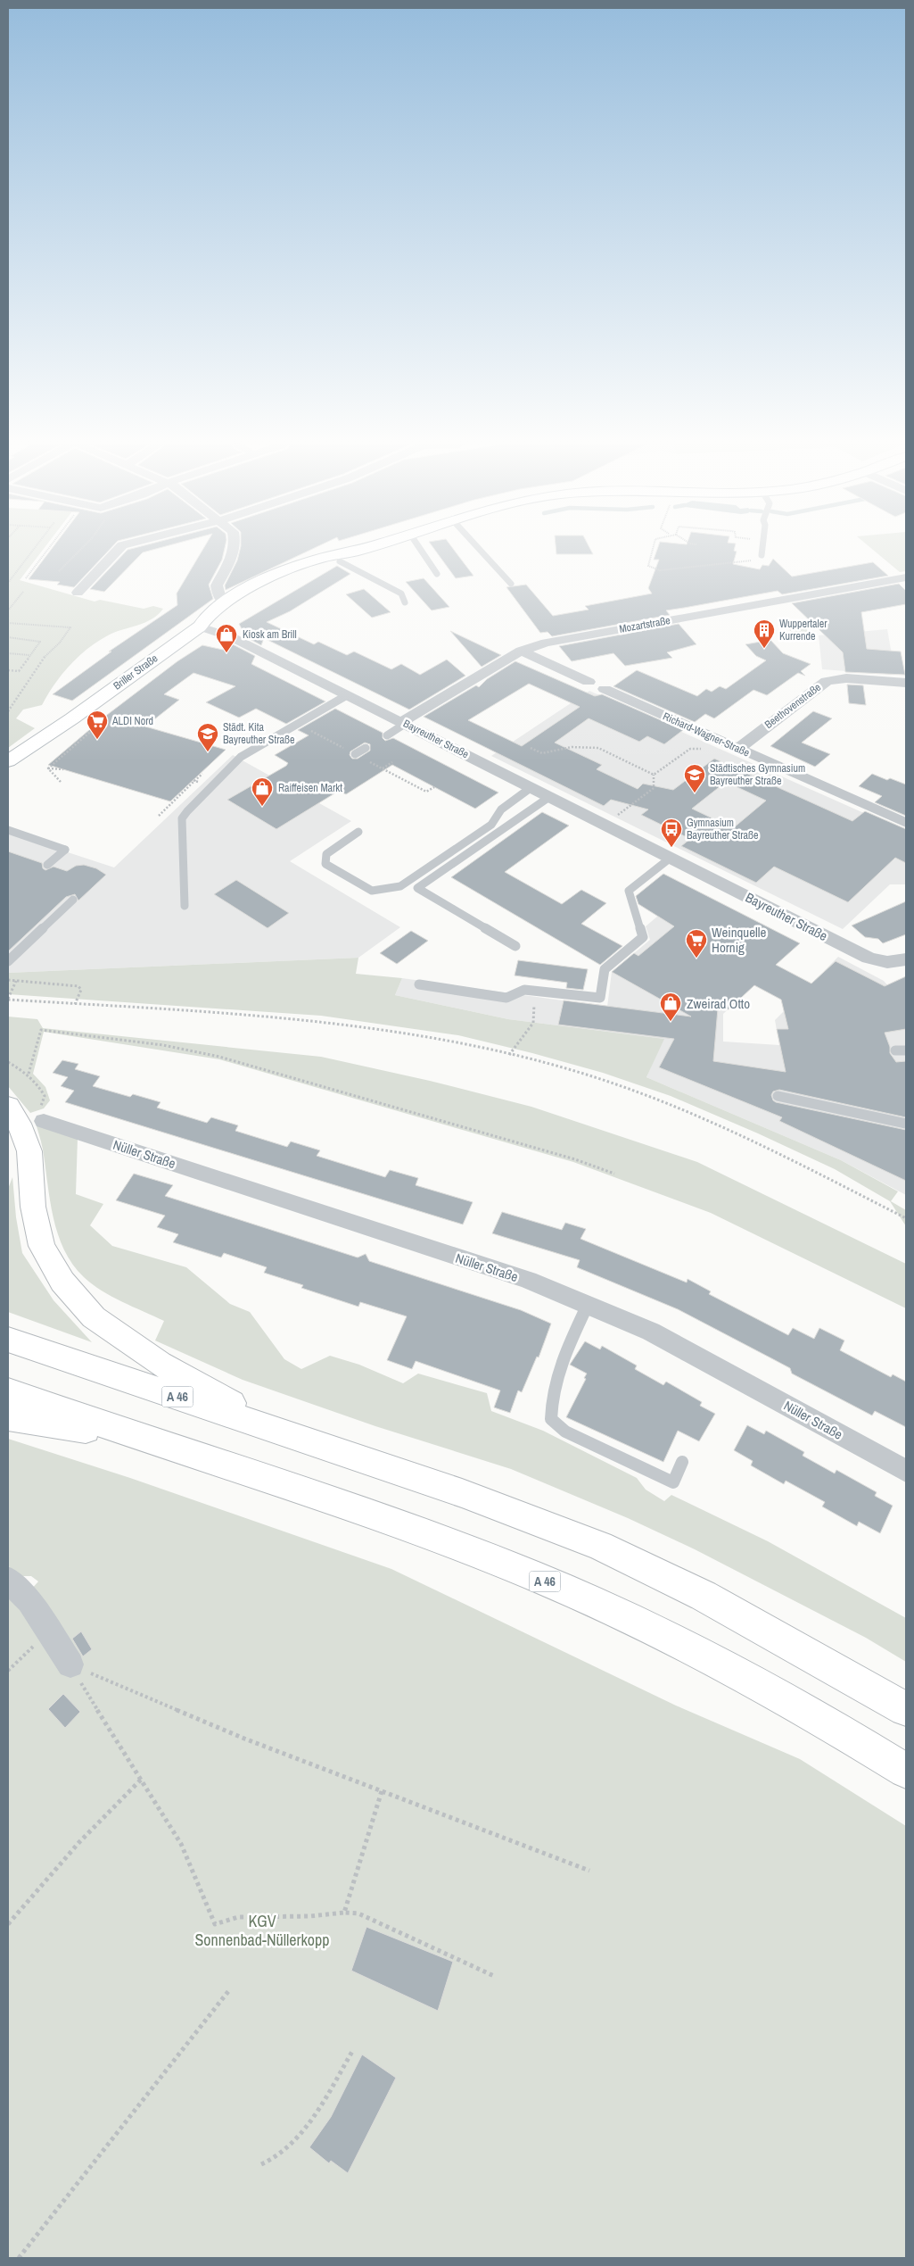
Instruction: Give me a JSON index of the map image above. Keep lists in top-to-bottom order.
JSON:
{
  "streets": {
    "main road": ["Briller Straße", "A 46"],
    "street": [
      "Mozartstraße",
      "Beethovenstraße",
      "Richard-Wagner-Straße",
      "Bayreuther Straße",
      "Nüller Straße"
    ]
  },
  "crossings": [
    ["Mozartstraße", "Bayreuther Straße"],
    ["Briller Straße", "Bayreuther Straße"],
    ["Beethovenstraße", "Richard-Wagner-Straße"]
  ],
  "parks": ["KGV Sonnenbad-Nüllerkopp"],
  "places": {
    "building": ["Wuppertaler Kurrende"],
    "shop": ["Kiosk am Brill", "Raiffeisen Markt", "Zweirad Otto"],
    "supermarket": ["ALDI Nord", "Weinquelle Hornig"],
    "school or university": ["Städt. Kita Bayreuther Straße", "Städtisches Gymnasium Bayreuther Straße"],
    "bus stop": ["Gymnasium Bayreuther Straße"]
  }
}
